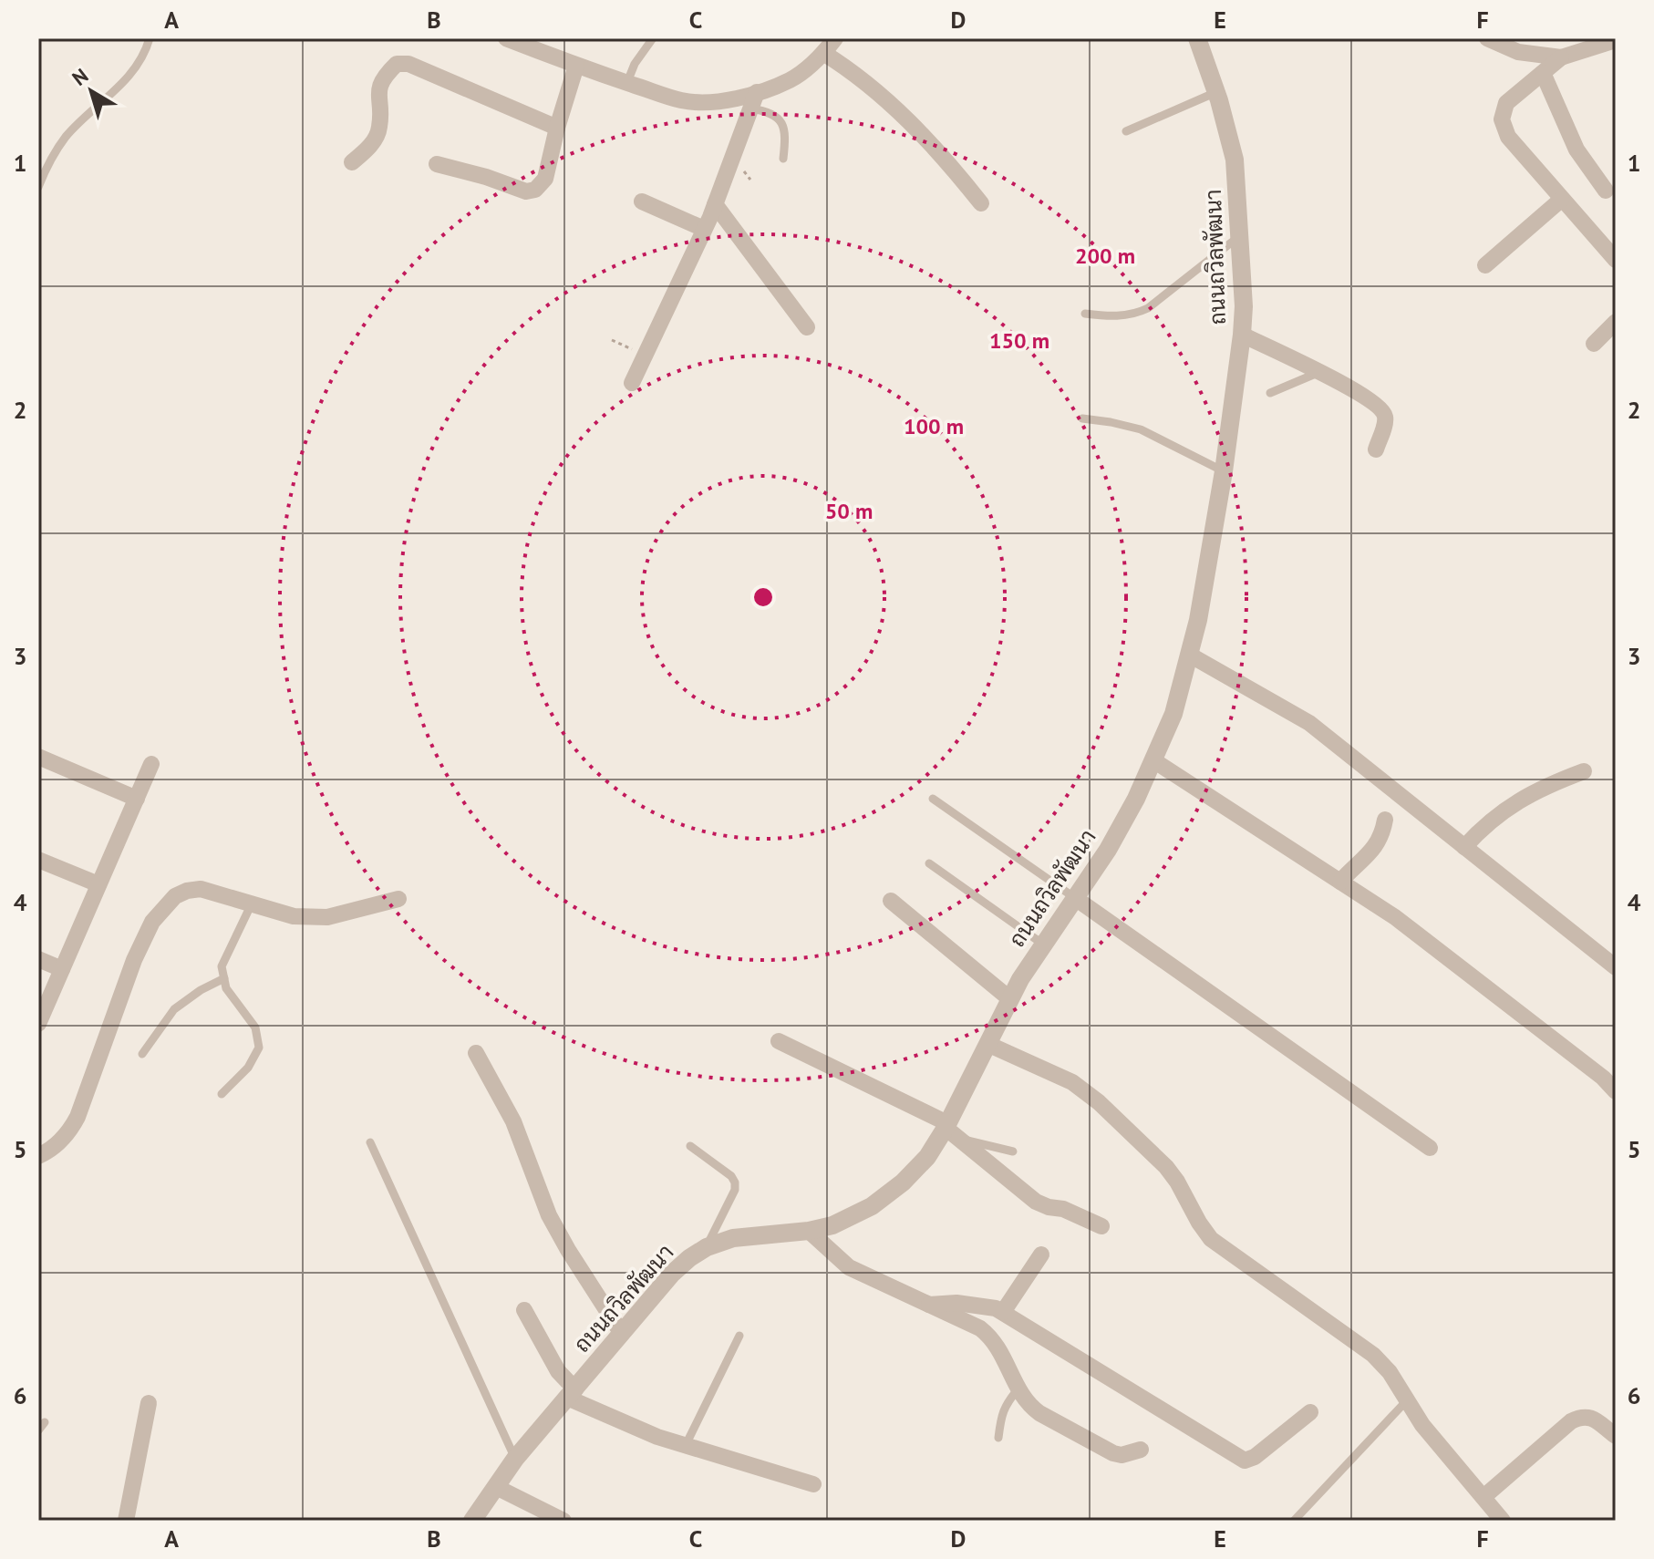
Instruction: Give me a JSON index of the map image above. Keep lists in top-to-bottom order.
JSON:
{
  "streets": {
    "street": ["ถนนถวิลพัฒนา"]
  },
  "north": "top left",
  "grid": {
    "columns": [
      "A",
      "B",
      "C",
      "D",
      "E",
      "F"
    ],
    "rows": [
      "1",
      "2",
      "3",
      "4",
      "5",
      "6"
    ]
  },
  "rings": [
    "200 m",
    "150 m",
    "100 m",
    "50 m"
  ]
}
